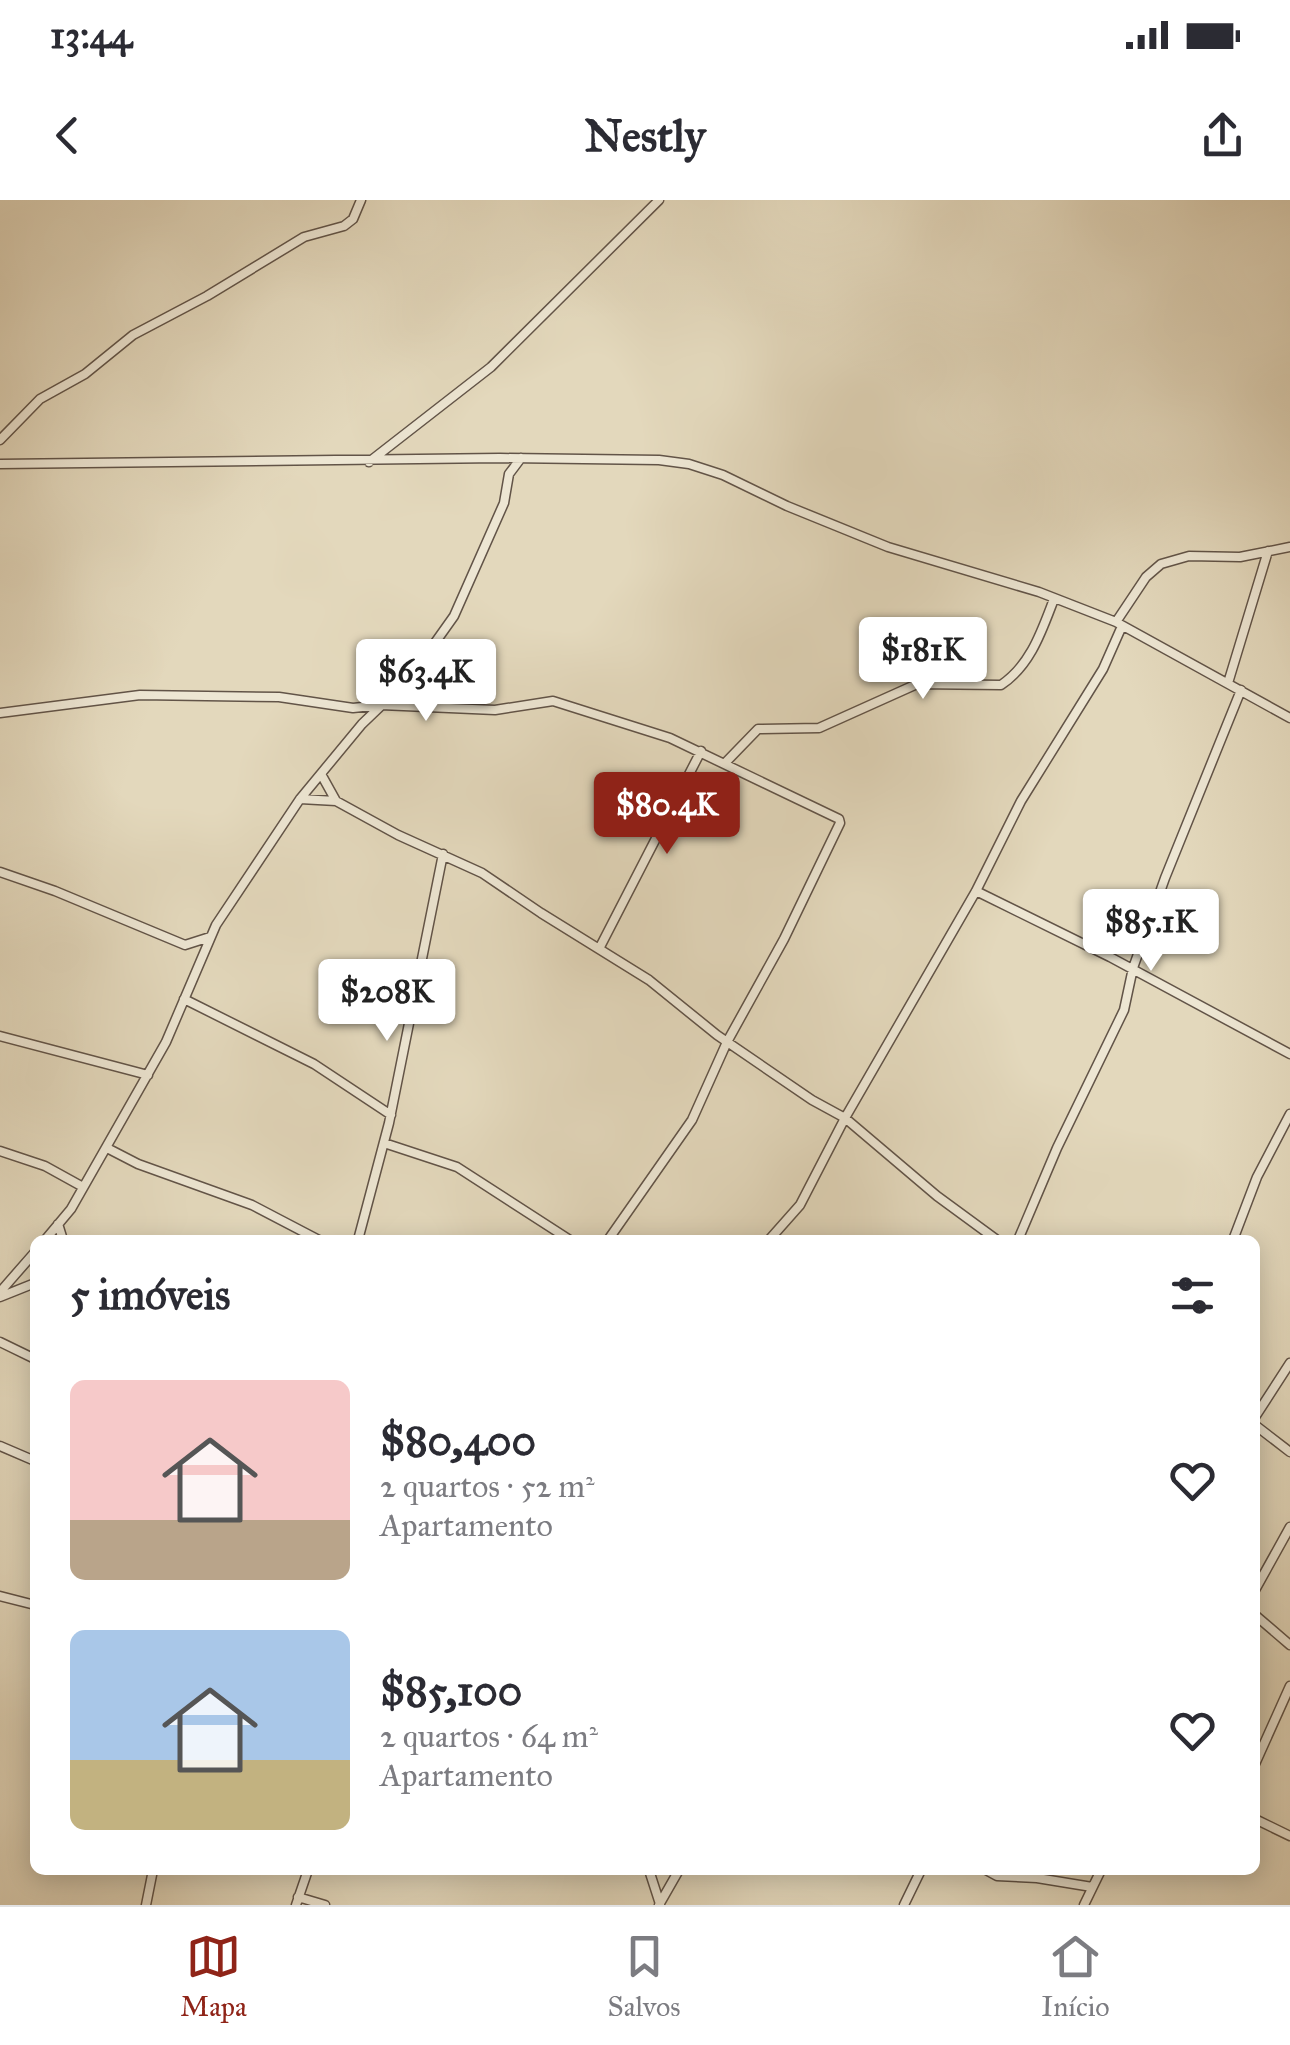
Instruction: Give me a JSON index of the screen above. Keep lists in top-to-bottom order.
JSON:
{
  "page": {
    "status": "13:44",
    "header": "Nestly",
    "price": [
      "$181K",
      "$63.4K",
      "$80.4K",
      "$85.1K",
      "$208K"
    ],
    "heading": "5 imóveis",
    "list": [
      {
        "name": "$80,400",
        "note": "2 quartos · 52 m² · Apartamento"
      },
      {
        "name": "$85,100",
        "note": "2 quartos · 64 m² · Apartamento"
      }
    ],
    "tabs": ["Mapa", "Salvos", "Início"]
  }
}
